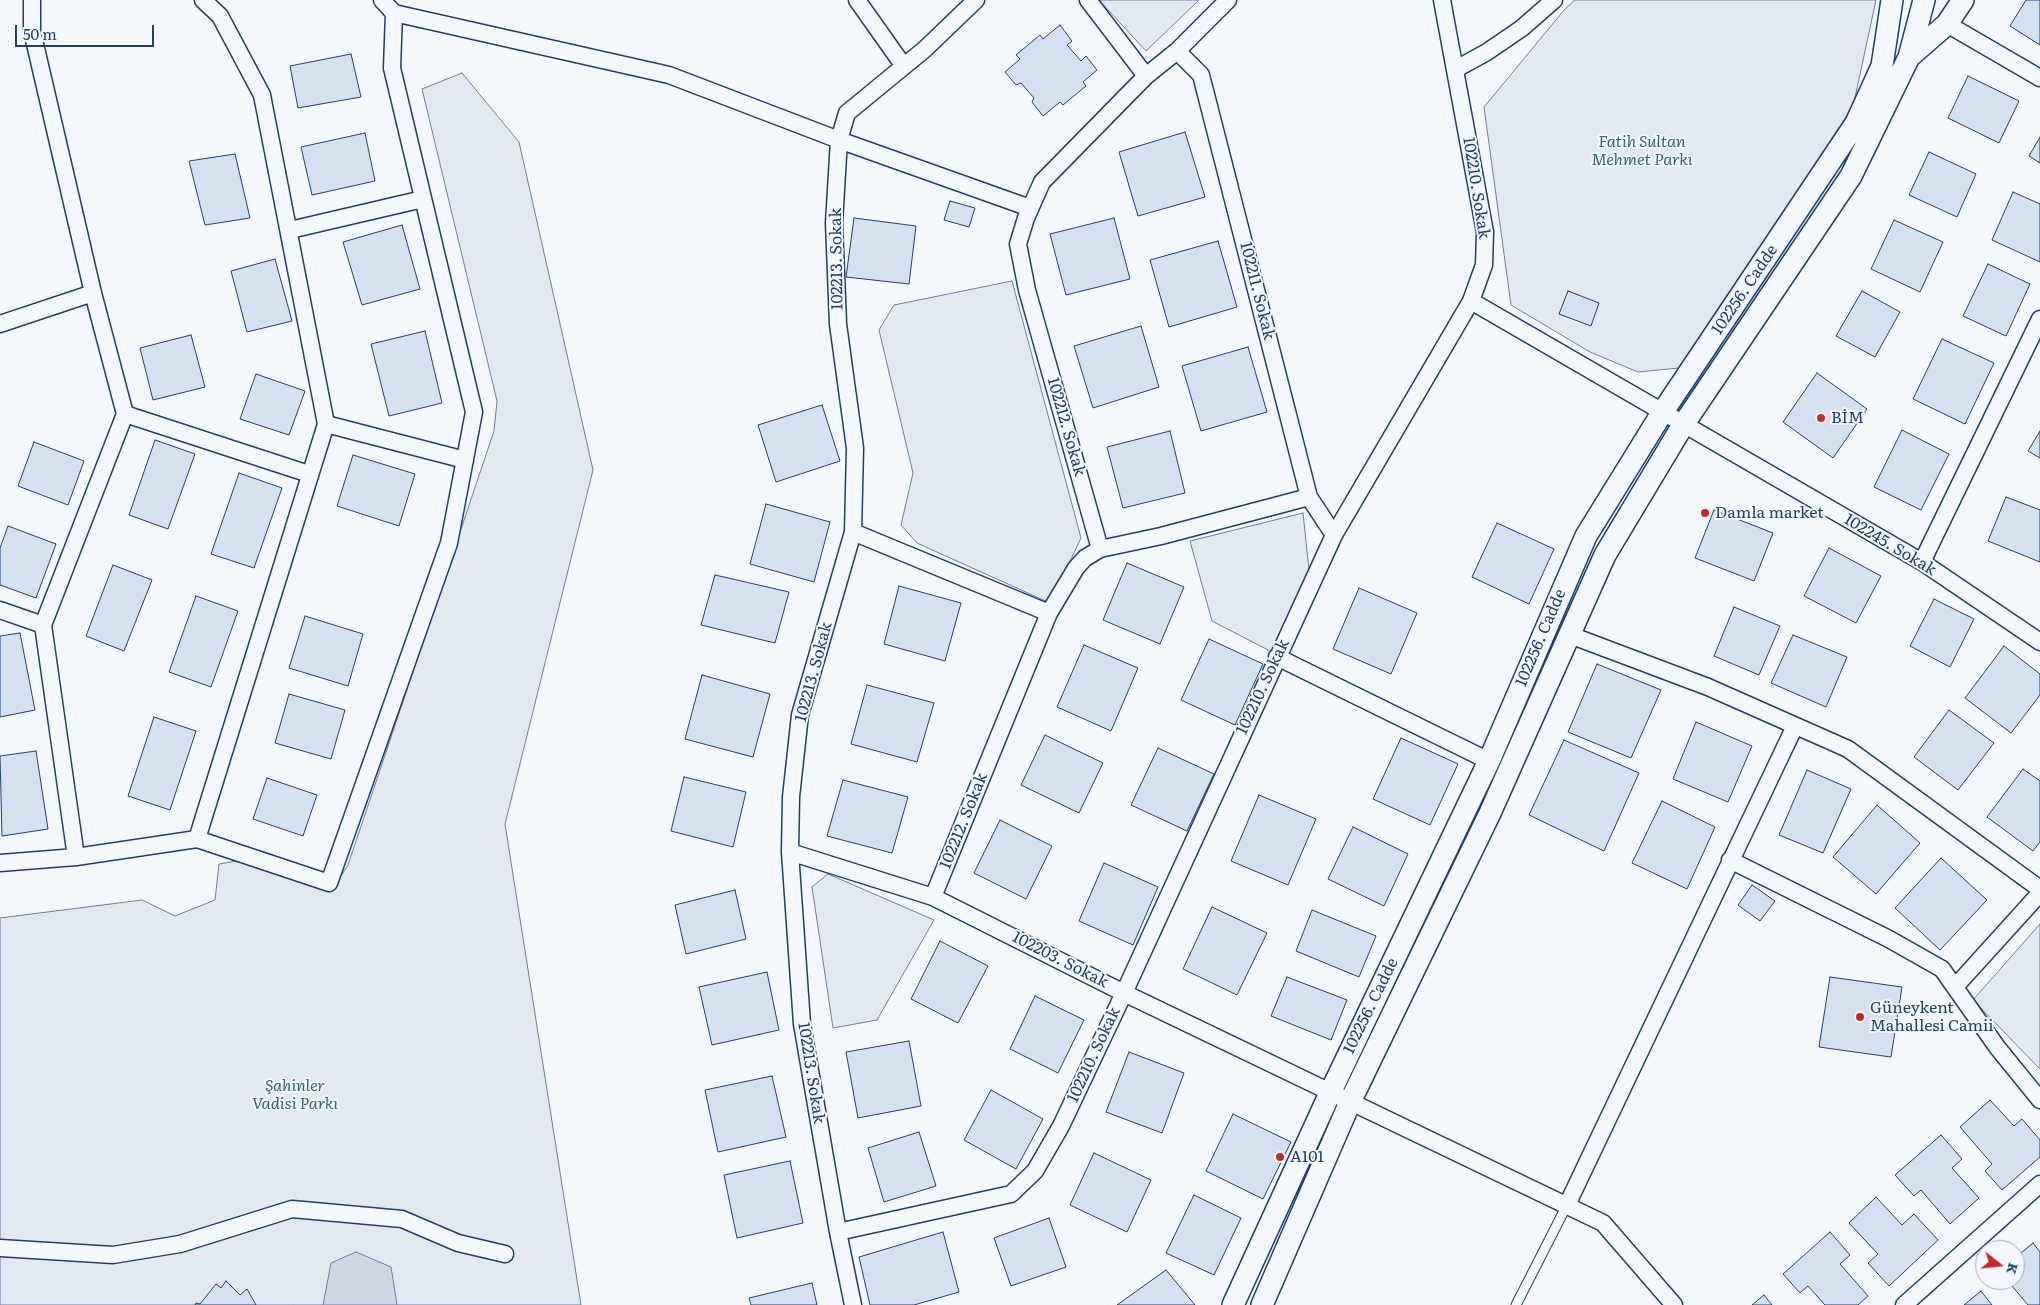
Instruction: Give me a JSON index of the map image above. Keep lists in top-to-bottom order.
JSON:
{
  "streets": {
    "street": [
      "102210. Sokak",
      "102213. Sokak",
      "102256. Cadde",
      "102211. Sokak",
      "102212. Sokak",
      "102245. Sokak",
      "102203. Sokak"
    ]
  },
  "crossings": [
    ["102210. Sokak", "102213. Sokak"],
    ["102210. Sokak", "102211. Sokak"],
    ["102210. Sokak", "102245. Sokak"],
    ["102210. Sokak", "102203. Sokak"],
    ["102213. Sokak", "102203. Sokak"],
    ["102256. Cadde", "102245. Sokak"],
    ["102256. Cadde", "102203. Sokak"],
    ["102211. Sokak", "102212. Sokak"],
    ["102212. Sokak", "102203. Sokak"]
  ],
  "parks": ["Fatih Sultan Mehmet Parkı", "Şahinler Vadisi Parkı"],
  "places": [
    "BİM",
    "Damla market",
    "Güneykent Mahallesi Camii",
    "A101"
  ],
  "scale_bar": "50 m",
  "north": "right"
}
